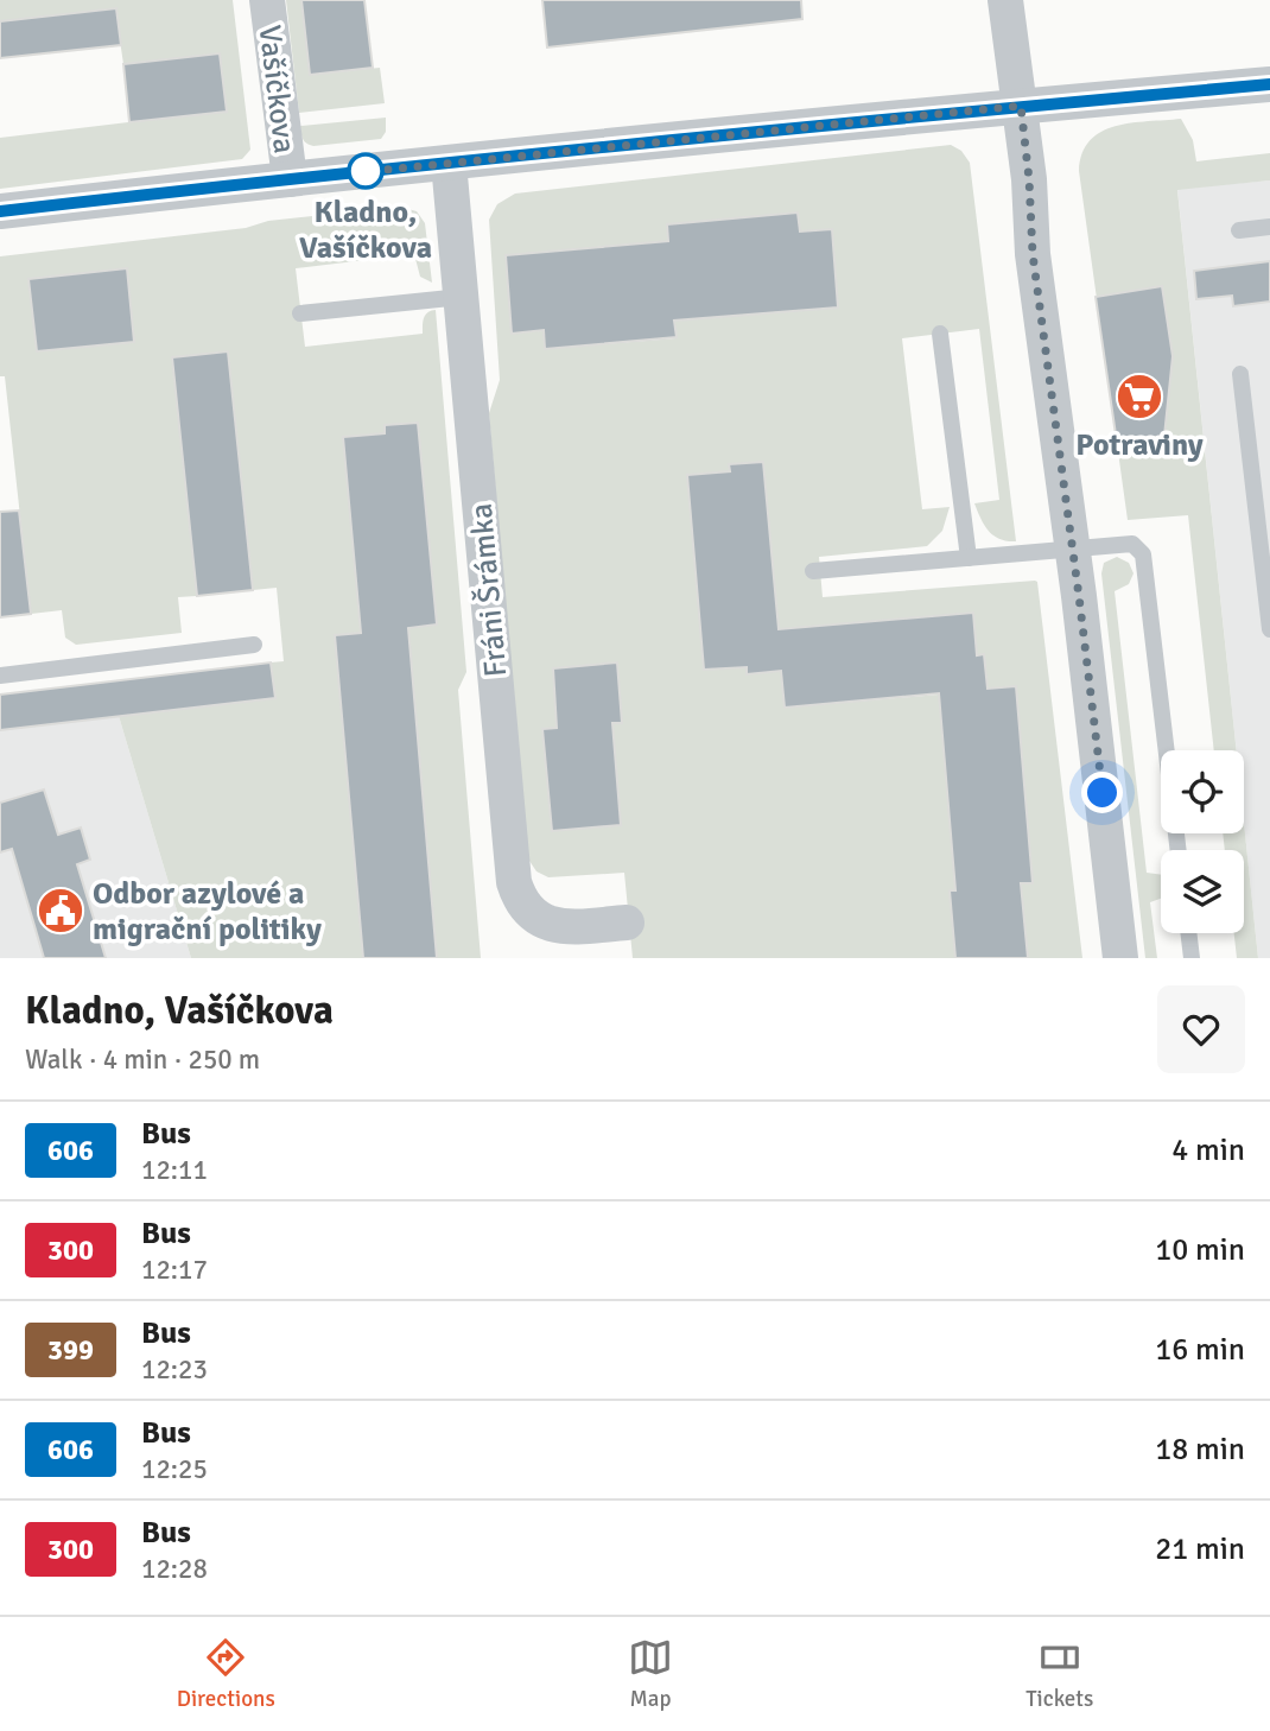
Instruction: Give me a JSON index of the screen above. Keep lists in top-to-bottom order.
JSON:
{
  "streets": {
    "street": ["Vašíčkova", "Fráni Šrámka"]
  },
  "crossings": [
    ["Vašíčkova", "Fráni Šrámka"]
  ],
  "places": {
    "other": ["Kladno, Vašíčkova"],
    "supermarket": ["Potraviny"],
    "public building": ["Odbor azylové a migrační politiky"]
  },
  "lines": ["bus line 606"],
  "page": {
    "heading": ["Kladno, Vašíčkova", "Walk · 4 min · 250 m"],
    "list": [
      {
        "mark": "606",
        "name": "Bus",
        "note": "12:11",
        "value": "4 min"
      },
      {
        "mark": "300",
        "name": "Bus",
        "note": "12:17",
        "value": "10 min"
      },
      {
        "mark": "399",
        "name": "Bus",
        "note": "12:23",
        "value": "16 min"
      },
      {
        "mark": "606",
        "name": "Bus",
        "note": "12:25",
        "value": "18 min"
      },
      {
        "mark": "300",
        "name": "Bus",
        "note": "12:28",
        "value": "21 min"
      }
    ],
    "tabs": ["Directions", "Map", "Tickets"]
  }
}
